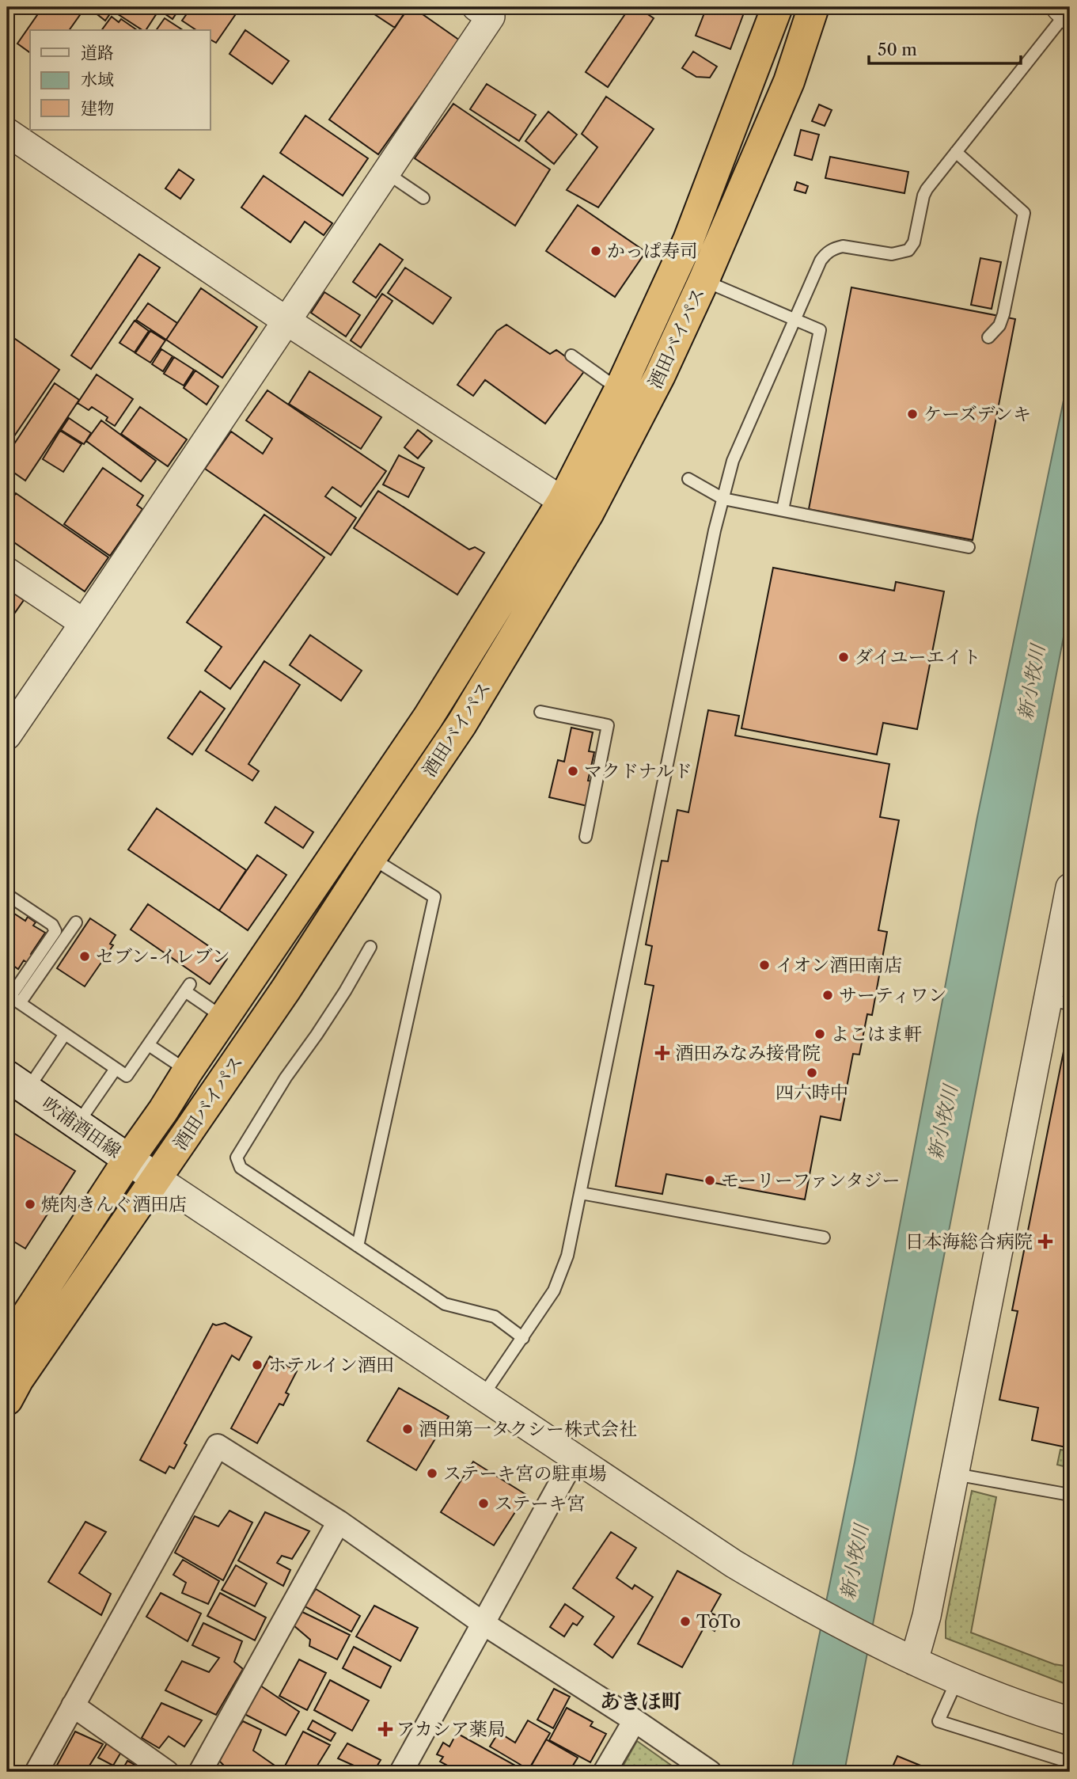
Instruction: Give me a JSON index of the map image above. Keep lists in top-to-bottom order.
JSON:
{
  "streets": {
    "highway": ["酒田バイパス"],
    "main road": ["吹浦酒田線"]
  },
  "crossings": [
    ["酒田バイパス", "吹浦酒田線"]
  ],
  "districts": ["あきほ町"],
  "water": ["新小牧川"],
  "places": {
    "other": [
      "かっぱ寿司",
      "ケーズデンキ",
      "ダイユーエイト",
      "マクドナルド",
      "セブン-イレブン",
      "イオン酒田南店",
      "サーティワン",
      "よこはま軒",
      "四六時中",
      "モーリーファンタジー",
      "焼肉きんぐ酒田店",
      "ホテルイン酒田",
      "酒田第一タクシー株式会社",
      "ステーキ宮の駐車場",
      "ステーキ宮",
      "ToTo"
    ],
    "health": ["酒田みなみ接骨院", "日本海総合病院", "アカシア薬局"]
  },
  "legend": ["道路", "水域", "建物"],
  "scale_bar": "50 m"
}
